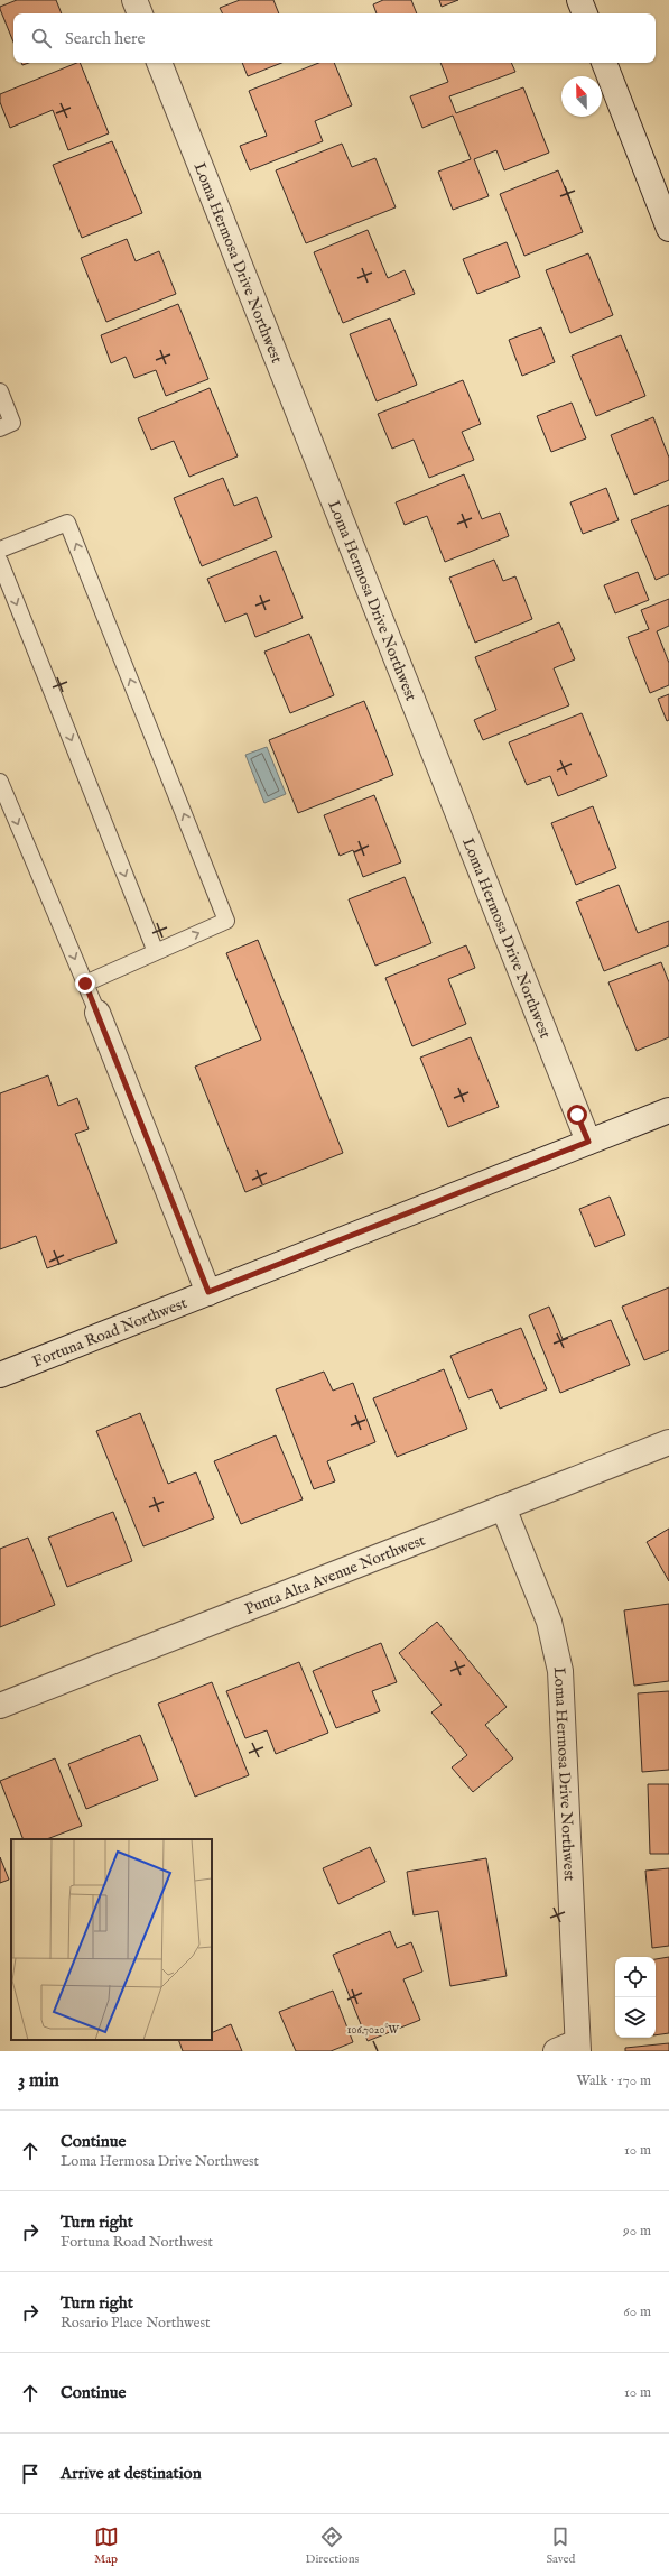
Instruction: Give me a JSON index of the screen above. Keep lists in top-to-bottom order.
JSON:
{
  "streets": {
    "street": ["Loma Hermosa Drive Northwest", "Fortuna Road Northwest", "Punta Alta Avenue Northwest"]
  },
  "crossings": [
    ["Loma Hermosa Drive Northwest", "Fortuna Road Northwest"],
    ["Loma Hermosa Drive Northwest", "Punta Alta Avenue Northwest"]
  ],
  "north": "top",
  "page": {
    "search": "Search here",
    "heading": ["3 min", "Walk · 170 m"],
    "list": [
      ["Continue", "Loma Hermosa Drive Northwest", "10 m"],
      ["Turn right", "Fortuna Road Northwest", "90 m"],
      ["Turn right", "Rosario Place Northwest", "60 m"],
      ["Continue", "10 m"],
      "Arrive at destination"
    ],
    "nav": ["Map", "Directions", "Saved"]
  },
  "coordinates": ["106.7020°W"]
}
